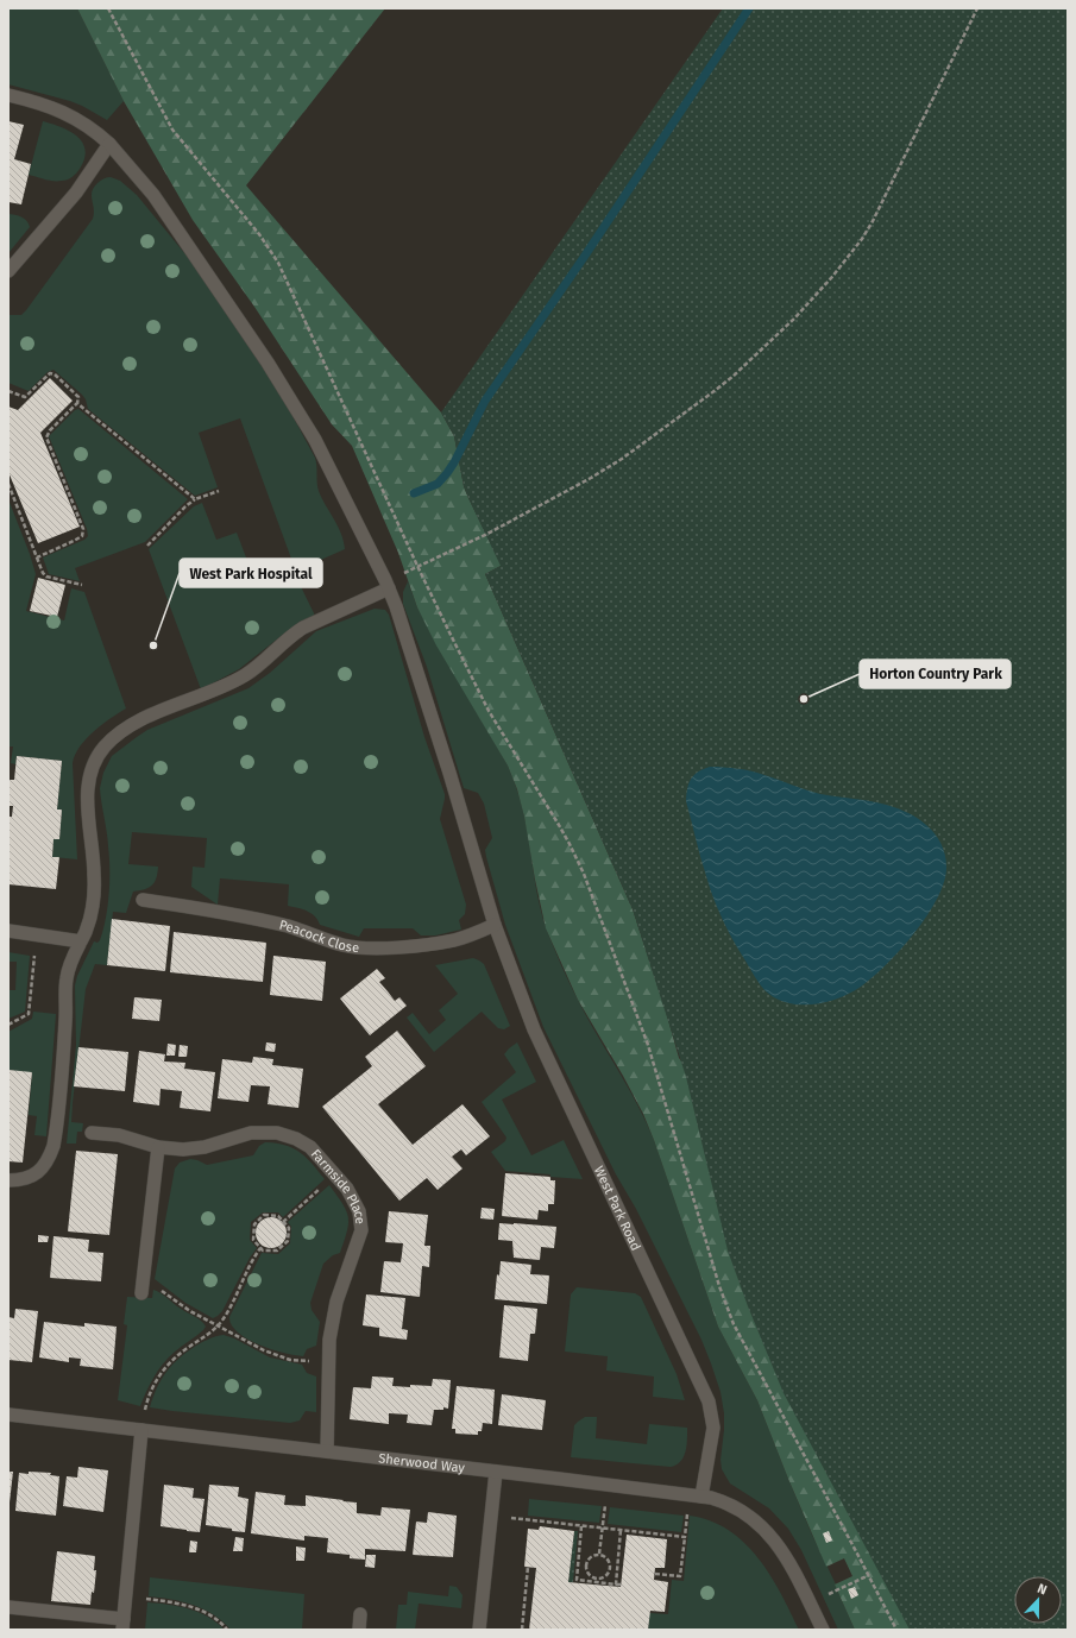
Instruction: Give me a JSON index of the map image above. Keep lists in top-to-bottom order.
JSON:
{
  "streets": {
    "street": [
      "Peacock Close",
      "Farmside Place",
      "West Park Road",
      "Sherwood Way"
    ]
  },
  "crossings": [
    ["Peacock Close", "West Park Road"],
    ["Farmside Place", "Sherwood Way"],
    ["West Park Road", "Sherwood Way"]
  ],
  "places": ["West Park Hospital", "Horton Country Park"],
  "north": "top"
}
